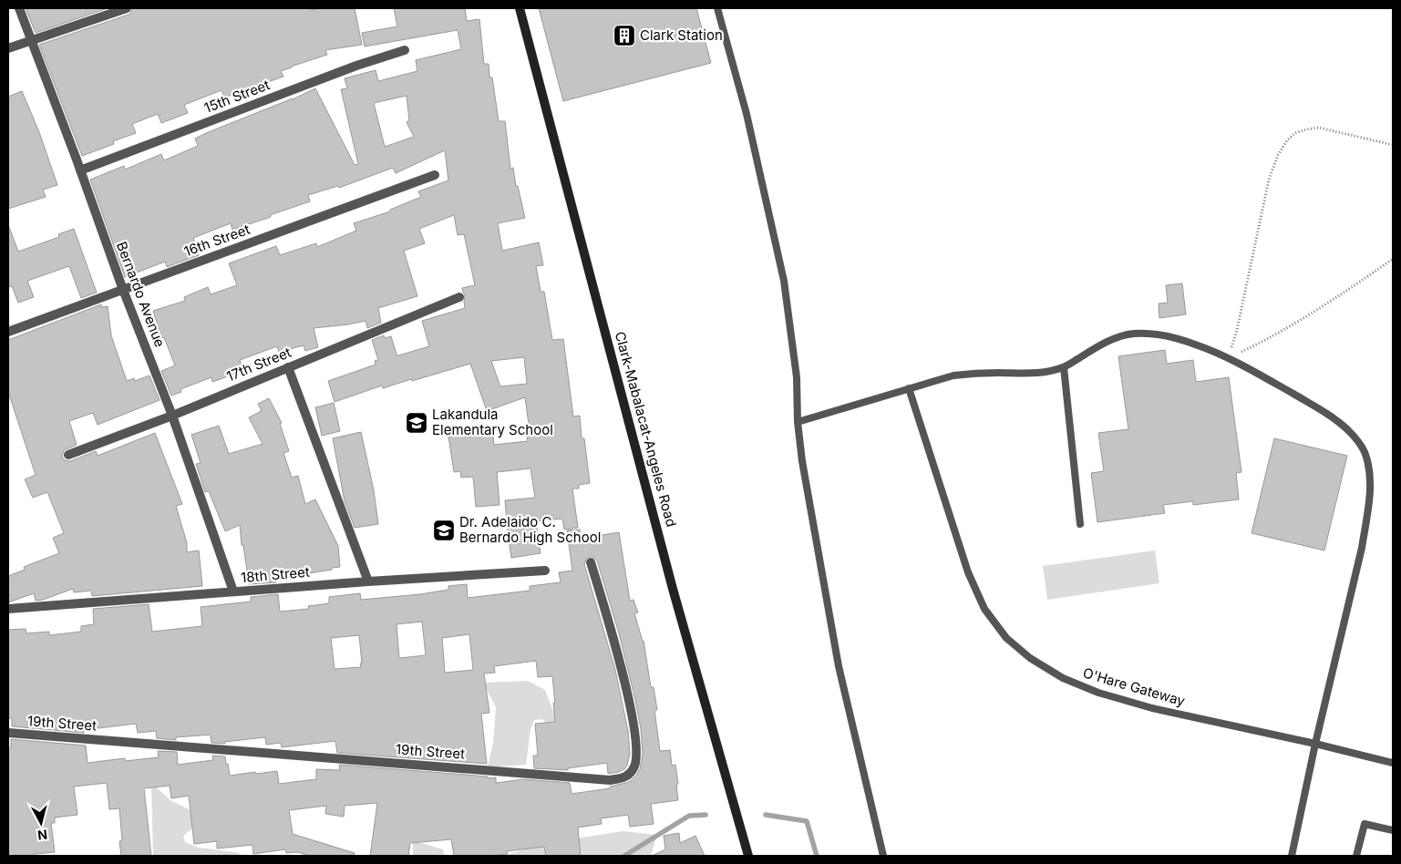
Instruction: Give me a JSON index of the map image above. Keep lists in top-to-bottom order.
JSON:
{
  "streets": {
    "main road": ["Clark-Mabalacat-Angeles Road"],
    "street": [
      "15th Street",
      "16th Street",
      "Bernardo Avenue",
      "17th Street",
      "18th Street",
      "19th Street"
    ],
    "lane": ["O'Hare Gateway"]
  },
  "crossings": [
    ["15th Street", "Bernardo Avenue"],
    ["16th Street", "Bernardo Avenue"],
    ["Bernardo Avenue", "17th Street"],
    ["Bernardo Avenue", "18th Street"]
  ],
  "places": {
    "building": ["Clark Station"],
    "school or university": ["Lakandula Elementary School", "Dr. Adelaido C. Bernardo High School"]
  },
  "north": "bottom"
}
